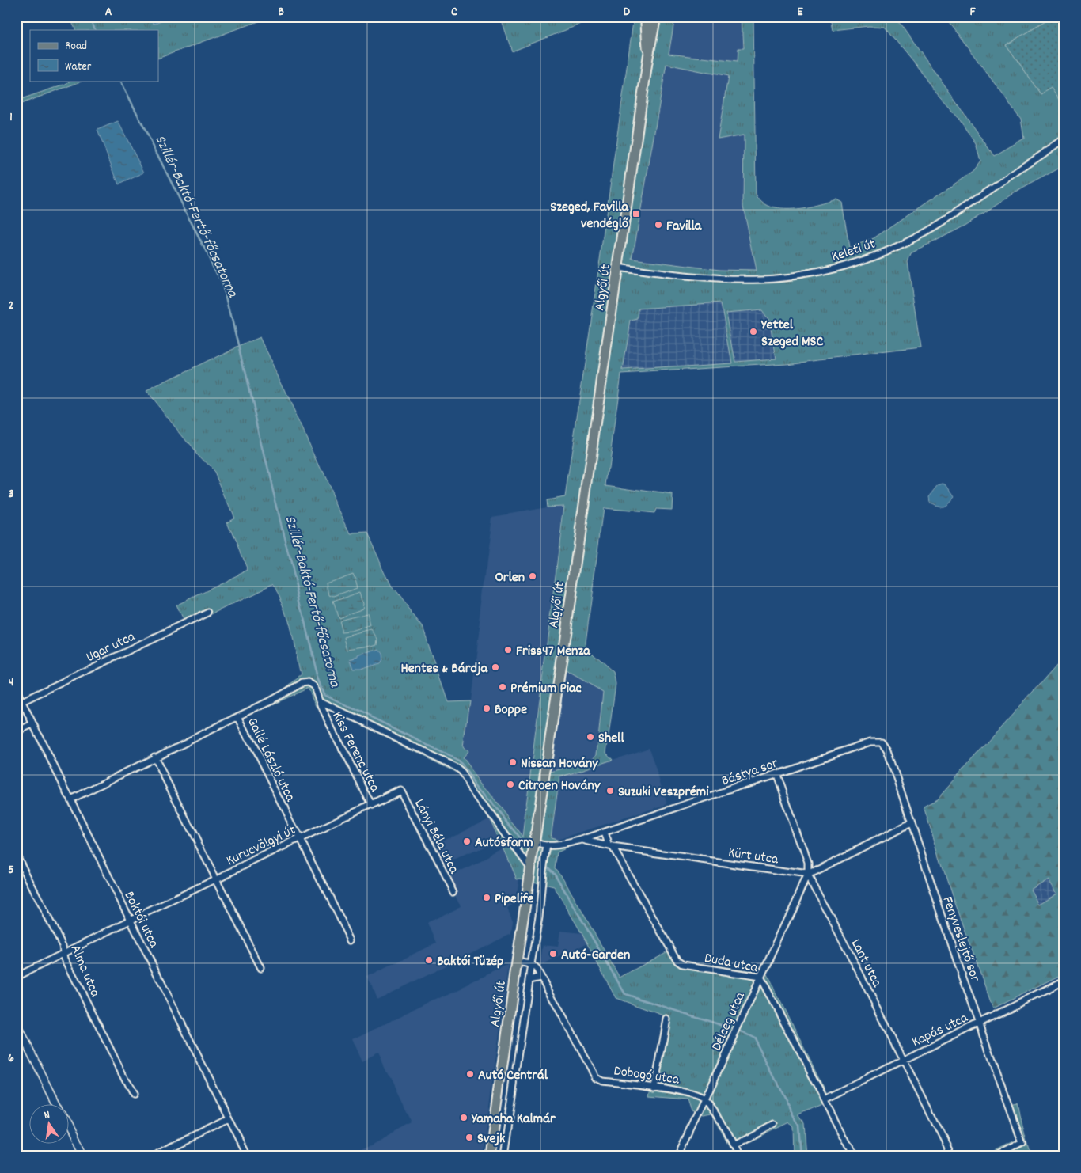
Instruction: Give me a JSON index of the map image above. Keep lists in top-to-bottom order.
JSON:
{
  "streets": {
    "main road": ["Algyői út"],
    "street": [
      "Keleti út",
      "Ugar utca",
      "Kiss Ferenc utca",
      "Gallé László utca",
      "Bástya sor",
      "Lányi Béla utca",
      "Kurucvölgyi út",
      "Kürt utca",
      "Baktói utca",
      "Fenyveslejtő sor",
      "Duda utca",
      "Lant utca",
      "Alma utca",
      "Délceg utca",
      "Kapás utca",
      "Dobogó utca"
    ]
  },
  "crossings": [
    ["Keleti út", "Algyői út"],
    ["Algyői út", "Bástya sor"],
    ["Algyői út", "Dobogó utca"],
    ["Ugar utca", "Baktói utca"],
    ["Kiss Ferenc utca", "Gallé László utca"],
    ["Kiss Ferenc utca", "Kurucvölgyi út"],
    ["Gallé László utca", "Kurucvölgyi út"],
    ["Bástya sor", "Kürt utca"],
    ["Bástya sor", "Fenyveslejtő sor"],
    ["Bástya sor", "Duda utca"],
    ["Bástya sor", "Lant utca"],
    ["Lányi Béla utca", "Kurucvölgyi út"],
    ["Kurucvölgyi út", "Baktói utca"],
    ["Kurucvölgyi út", "Alma utca"],
    ["Kürt utca", "Duda utca"],
    ["Kürt utca", "Lant utca"],
    ["Kürt utca", "Délceg utca"],
    ["Fenyveslejtő sor", "Kapás utca"],
    ["Duda utca", "Délceg utca"],
    ["Duda utca", "Kapás utca"],
    ["Lant utca", "Délceg utca"],
    ["Lant utca", "Kapás utca"],
    ["Délceg utca", "Dobogó utca"]
  ],
  "water": ["Szillér-Baktó-Fertő-főcsatorna"],
  "places": {
    "transit": ["Szeged, Favilla vendéglő"],
    "other": [
      "Favilla",
      "Yettel Szeged MSC",
      "Orlen",
      "Friss47 Menza",
      "Hentes & Bárdja",
      "Prémium Piac",
      "Boppe",
      "Shell",
      "Nissan Hovány",
      "Citroen Hovány",
      "Suzuki Veszprémi",
      "Autósfarm",
      "Pipelife",
      "Autó-Garden",
      "Baktói Tüzép",
      "Autó Centrál",
      "Yamaha Kalmár",
      "Svejk"
    ]
  },
  "legend": ["Road", "Water"],
  "north": "top",
  "grid": {
    "columns": [
      "A",
      "B",
      "C",
      "D",
      "E",
      "F"
    ],
    "rows": [
      "1",
      "2",
      "3",
      "4",
      "5",
      "6"
    ]
  }
}
